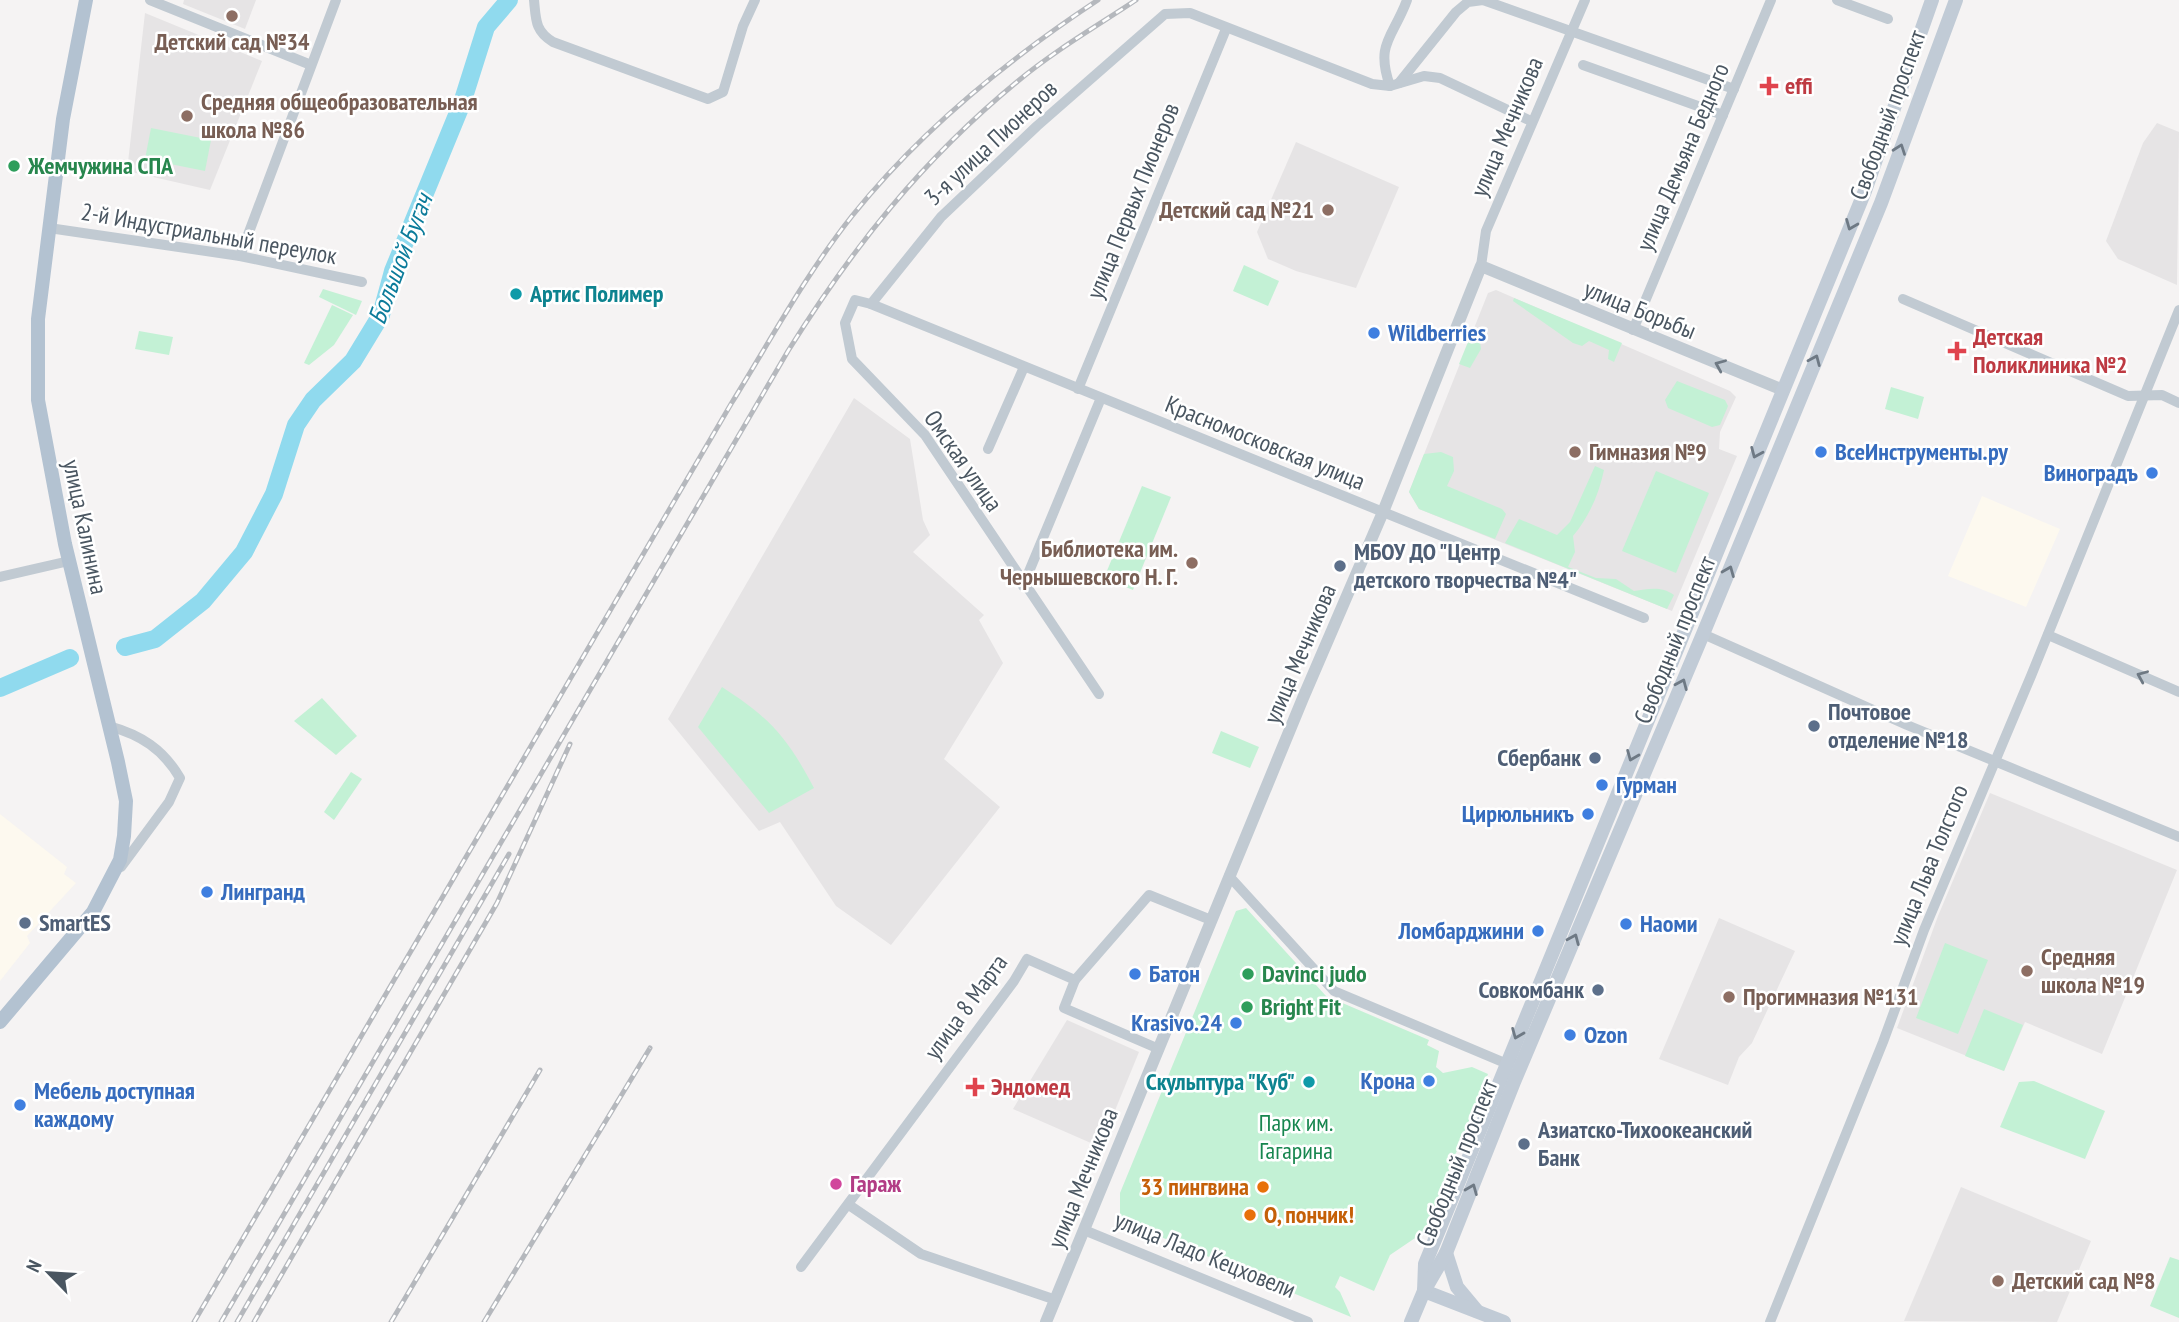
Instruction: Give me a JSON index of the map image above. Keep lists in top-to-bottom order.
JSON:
{
  "streets": {
    "main road": ["Свободный проспект", "улица Калинина"],
    "street": [
      "улица Мечникова",
      "3-я улица Пионеров",
      "улица Демьяна Бедного",
      "улица Первых Пионеров",
      "2-й Индустриальный переулок",
      "улица Борьбы",
      "Красномосковская улица",
      "Омская улица",
      "улица Льва Толстого",
      "улица 8 Марта",
      "улица Ладо Кецховели"
    ]
  },
  "crossings": [
    ["Свободный проспект", "улица Борьбы"],
    ["улица Мечникова", "улица Борьбы"],
    ["улица Мечникова", "Красномосковская улица"],
    ["улица Мечникова", "улица Ладо Кецховели"],
    ["3-я улица Пионеров", "улица Первых Пионеров"],
    ["3-я улица Пионеров", "Красномосковская улица"],
    ["3-я улица Пионеров", "Омская улица"],
    ["улица Демьяна Бедного", "улица Борьбы"],
    ["улица Первых Пионеров", "Красномосковская улица"],
    ["2-й Индустриальный переулок", "улица Калинина"]
  ],
  "one_way": ["улица Борьбы"],
  "water": ["Большой Бугач"],
  "parks": ["Парк им. Гагарина"],
  "places": {
    "other": [
      "Детский сад №34",
      "Средняя общеобразовательная школа №86",
      "Жемчужина СПА",
      "Детский сад №21",
      "Артис Полимер",
      "Wildberries",
      "Гимназия №9",
      "ВсеИнструменты.ру",
      "Виноградъ",
      "Библиотека им. Чернышевского Н. Г.",
      "МБОУ ДО \"Центр детского творчества №4\"",
      "Почтовое отделение №18",
      "Сбербанк",
      "Гурман",
      "Цирюльникъ",
      "Лингранд",
      "SmartES",
      "Наоми",
      "Ломбарджини",
      "Средняя школа №19",
      "Батон",
      "Davinci judo",
      "Совкомбанк",
      "Прогимназия №131",
      "Bright Fit",
      "Krasivo.24",
      "Ozon",
      "Крона",
      "Скульптура \"Куб\"",
      "Мебель доступная каждому",
      "Азиатско-Тихоокеанский Банк",
      "Гараж",
      "33 пингвина",
      "О, пончик!",
      "Детский сад №8"
    ],
    "health": ["effi", "Детская Поликлиника №2", "Эндомед"]
  },
  "north": "top left"
}
